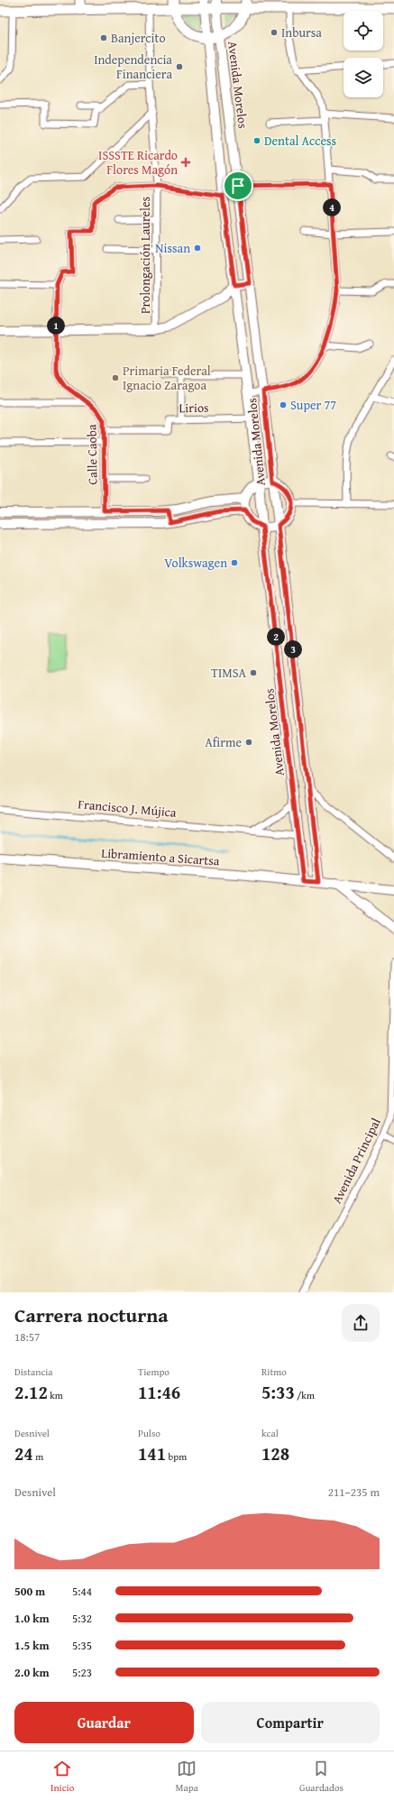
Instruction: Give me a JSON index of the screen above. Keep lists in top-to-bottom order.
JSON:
{
  "streets": {
    "main road": ["Avenida Morelos", "Libramiento a Sicartsa"],
    "street": [
      "Prolongación Laureles",
      "Lirios",
      "Calle Caoba",
      "Francisco J. Mújica",
      "Avenida Principal"
    ]
  },
  "crossings": [
    ["Avenida Morelos", "Lirios"],
    ["Avenida Morelos", "Francisco J. Mújica"],
    ["Avenida Morelos", "Libramiento a Sicartsa"],
    ["Lirios", "Calle Caoba"]
  ],
  "places": {
    "other": [
      "Inbursa",
      "Banjercito",
      "Independencia Financiera",
      "Dental Access",
      "Nissan",
      "Primaria Federal Ignacio Zaragoa",
      "Super 77",
      "Volkswagen",
      "TIMSA",
      "Afirme"
    ],
    "health": ["ISSSTE Ricardo Flores Magón"]
  },
  "page": {
    "pins": [
      "4",
      "1",
      "2",
      "3"
    ],
    "heading": ["Carrera nocturna", "18:57"],
    "stats": [
      ["Distancia", "2.12 km"],
      ["Tiempo", "11:46"],
      ["Ritmo", "5:33 /km"],
      ["Desnivel", "24 m"],
      ["Pulso", "141 bpm"],
      ["kcal", "128"]
    ],
    "chart": ["Desnivel", "211–235 m"],
    "list": [
      {
        "name": "500 m",
        "note": "5:44"
      },
      {
        "name": "1.0 km",
        "note": "5:32"
      },
      {
        "name": "1.5 km",
        "note": "5:35"
      },
      {
        "name": "2.0 km",
        "note": "5:23"
      }
    ],
    "buttons": ["Guardar", "Compartir"],
    "tabs": ["Inicio", "Mapa", "Guardados"]
  }
}
